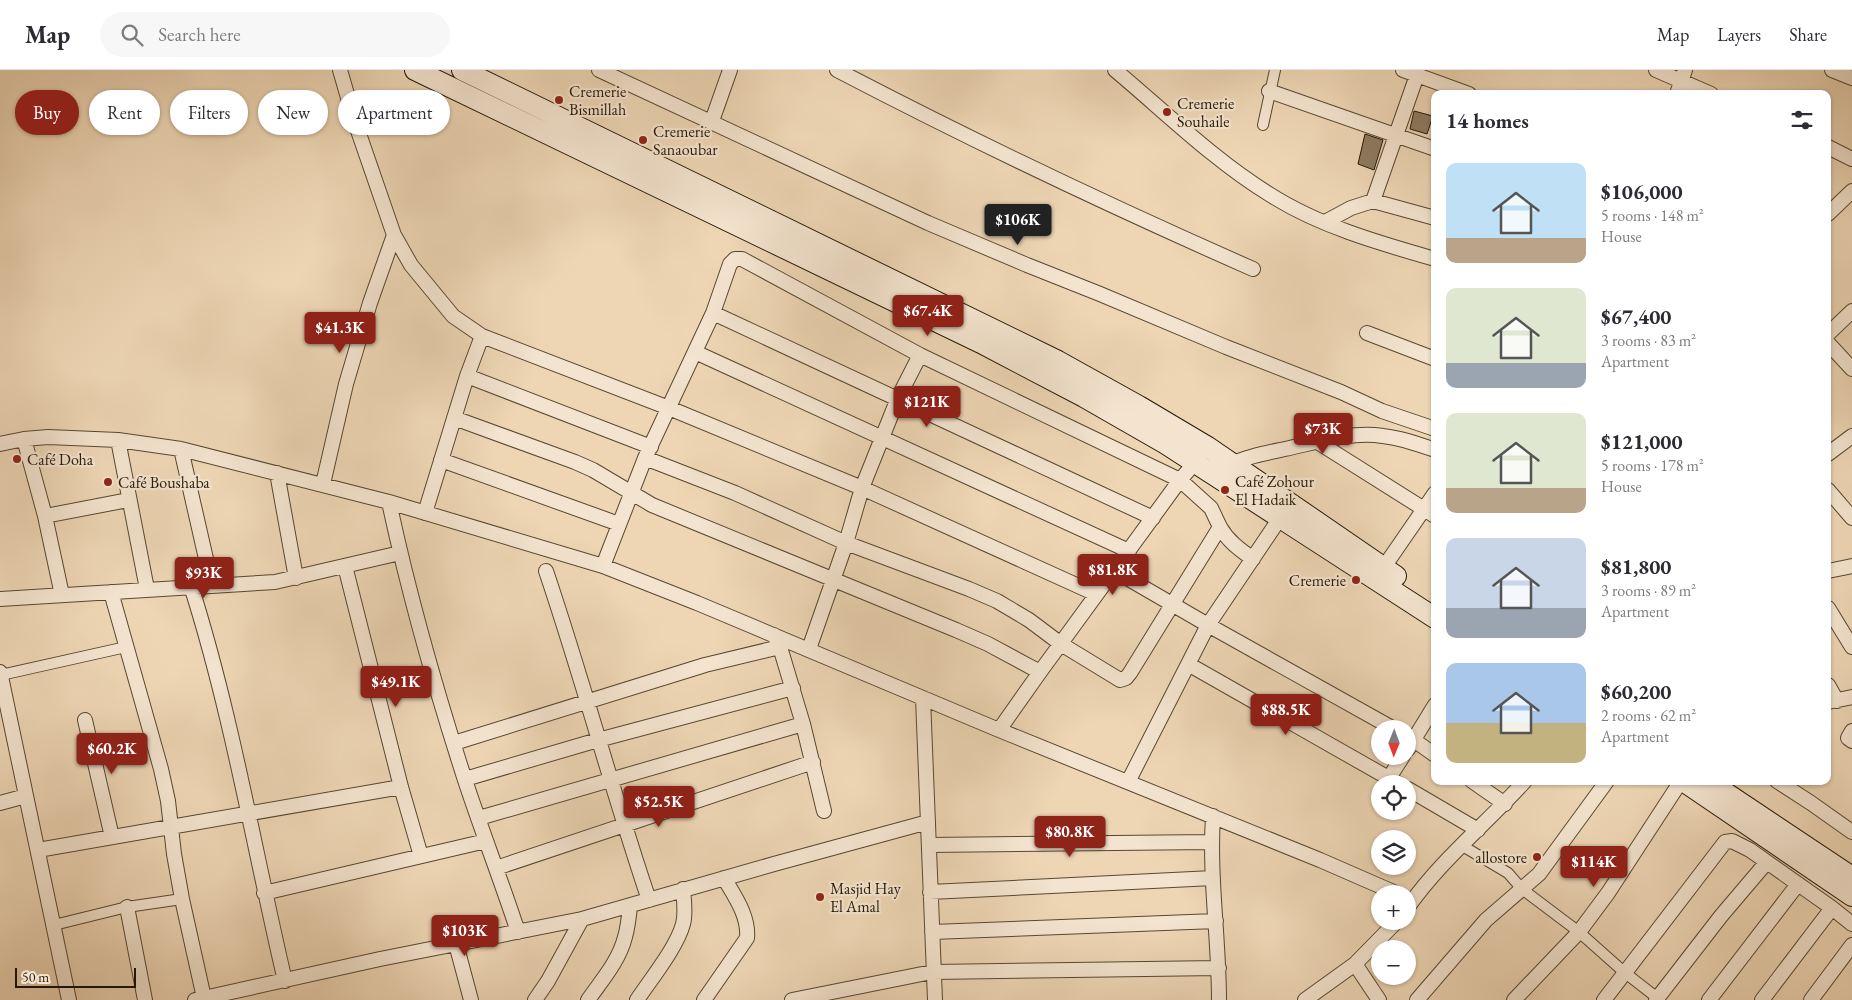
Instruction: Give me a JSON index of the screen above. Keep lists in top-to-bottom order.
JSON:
{
  "places": [
    "Cremerie Bismillah",
    "Cremerie Souhaile",
    "Cremerie Sanaoubar",
    "Café Doha",
    "Café Boushaba",
    "Café Zohour El Hadaik",
    "Cremerie",
    "allostore",
    "Masjid Hay El Amal"
  ],
  "scale_bar": "50 m",
  "north": "bottom",
  "page": {
    "header": "Map",
    "search": "Search here",
    "nav": ["Map", "Layers", "Share"],
    "chip": [
      "Buy",
      "Rent",
      "Filters",
      "New",
      "Apartment"
    ],
    "heading": "14 homes",
    "list": [
      {
        "name": "$106,000",
        "note": "5 rooms · 148 m² · House"
      },
      {
        "name": "$67,400",
        "note": "3 rooms · 83 m² · Apartment"
      },
      {
        "name": "$121,000",
        "note": "5 rooms · 178 m² · House"
      },
      {
        "name": "$81,800",
        "note": "3 rooms · 89 m² · Apartment"
      },
      {
        "name": "$60,200",
        "note": "2 rooms · 62 m² · Apartment"
      }
    ],
    "price": [
      "$106K",
      "$67.4K",
      "$41.3K",
      "$121K",
      "$73K",
      "$81.8K",
      "$93K",
      "$49.1K",
      "$88.5K",
      "$60.2K",
      "$52.5K",
      "$80.8K",
      "$114K",
      "$103K"
    ],
    "map_buttons": ["+", "−"],
    "scale": "50 m"
  }
}
